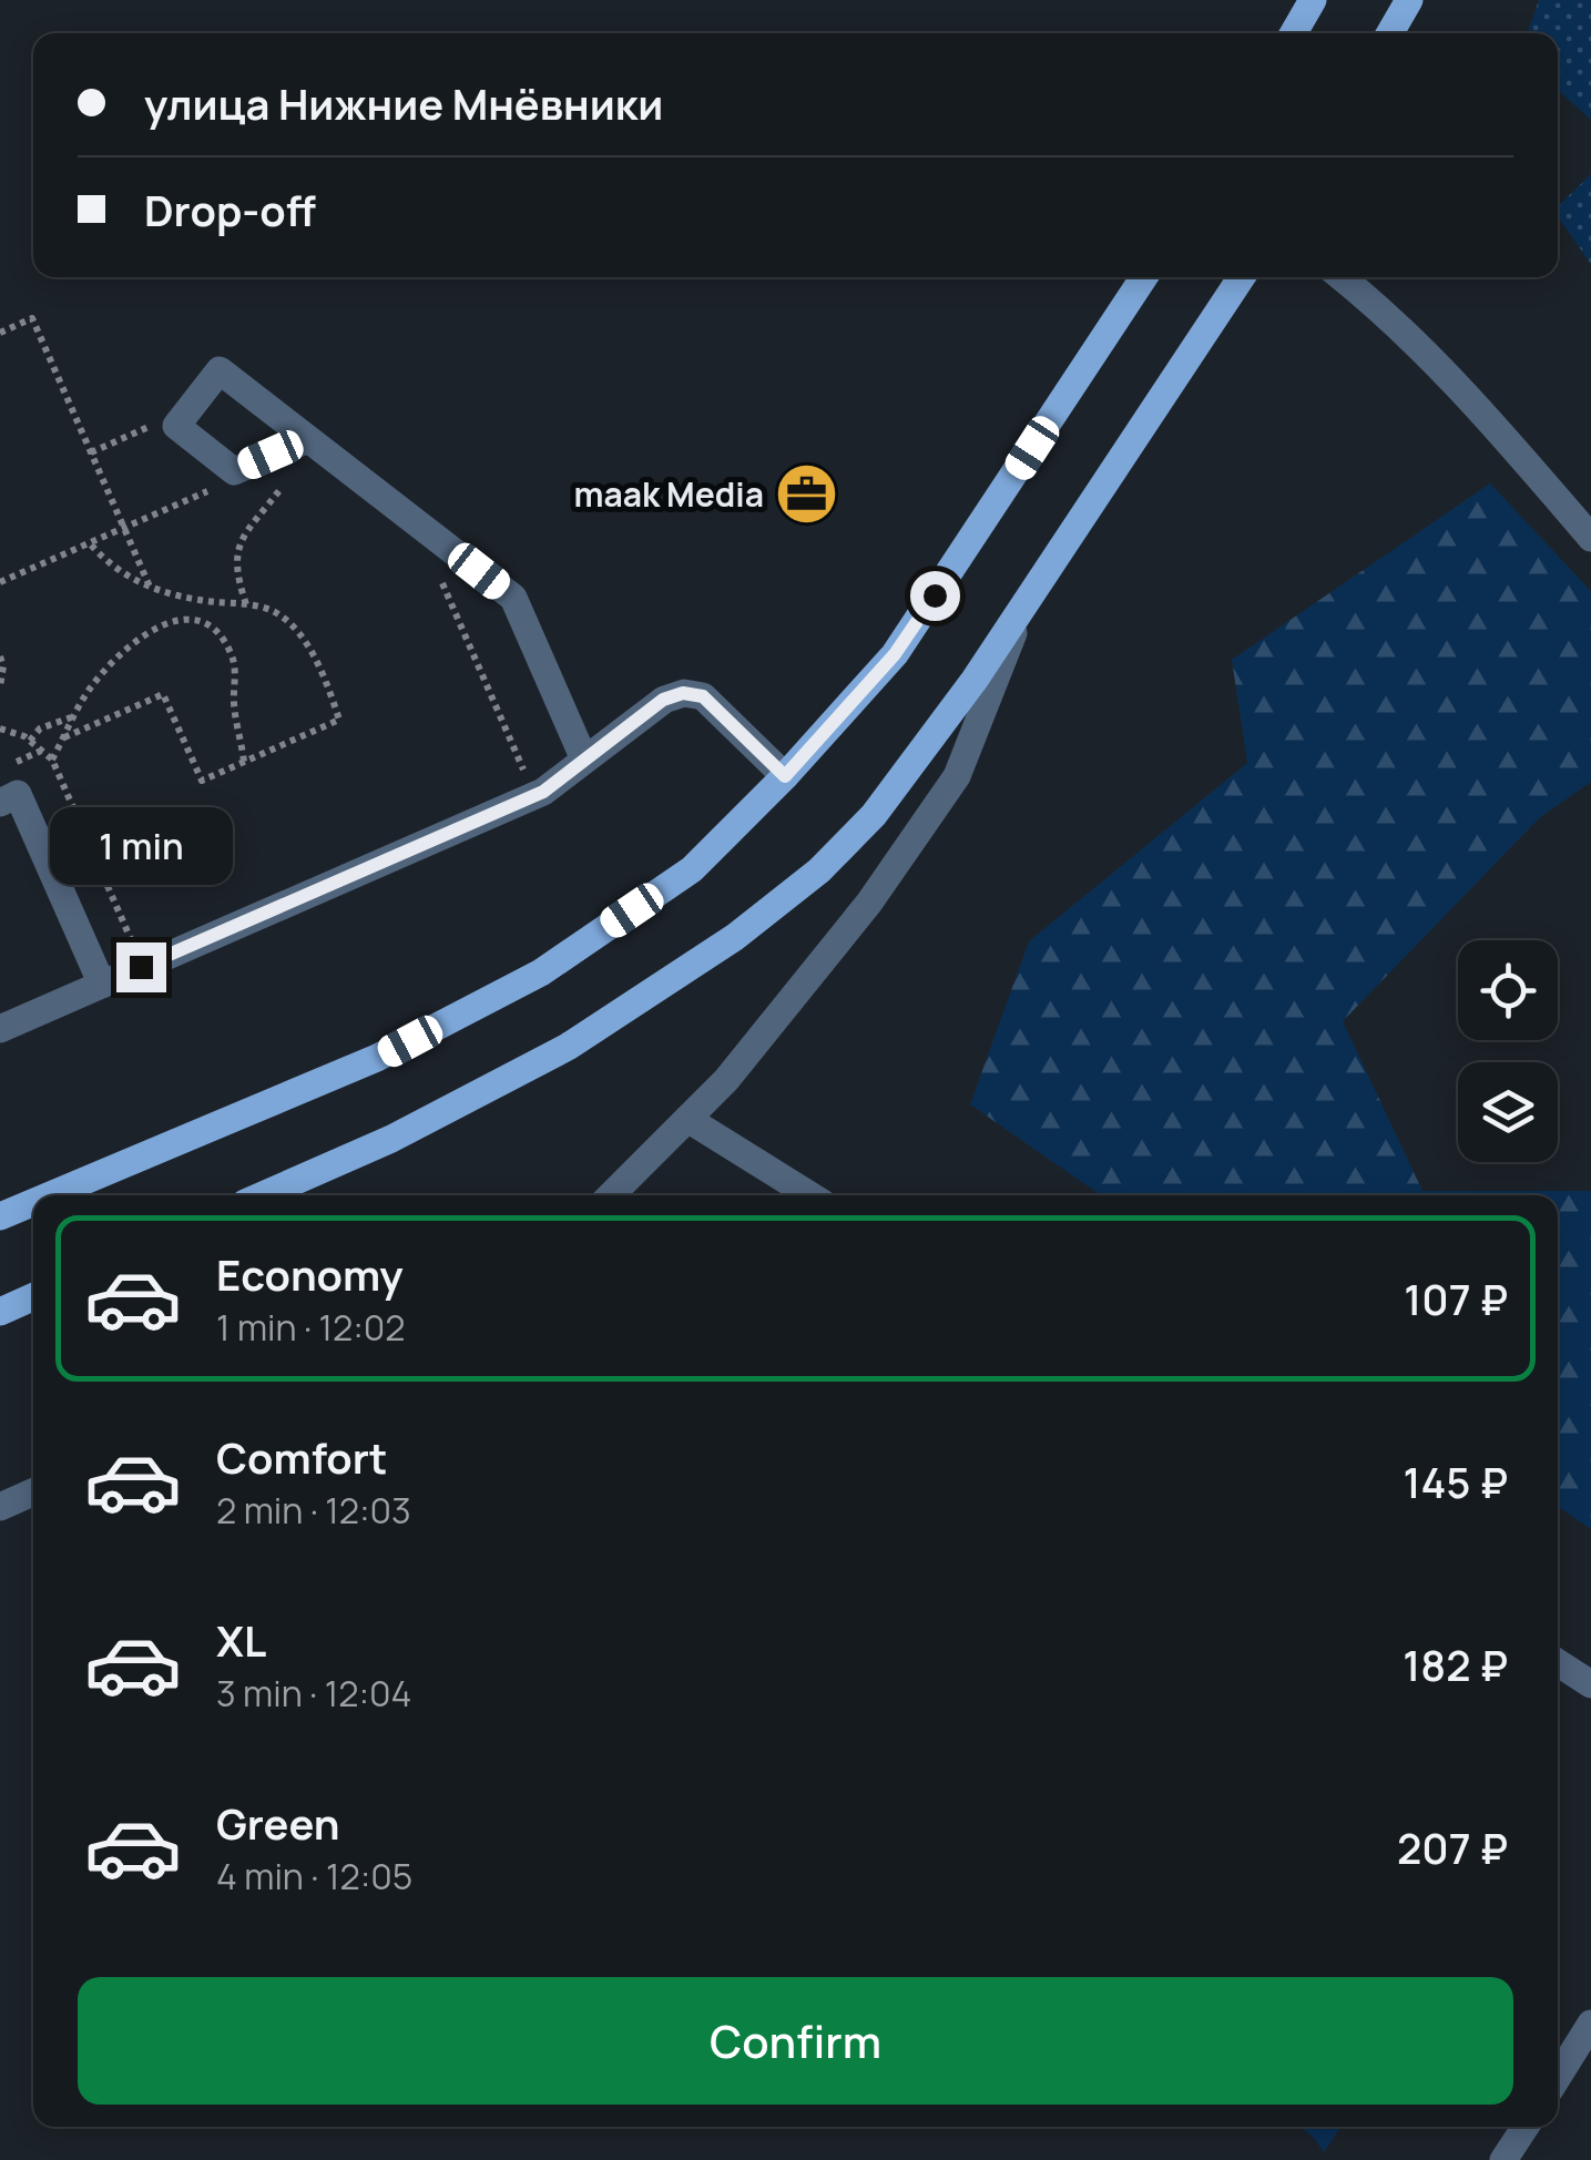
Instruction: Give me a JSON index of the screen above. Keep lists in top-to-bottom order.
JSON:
{
  "places": {
    "office": ["maak Media"]
  },
  "page": {
    "banner": ["улица Нижние Мнёвники", "Drop-off"],
    "bubble": "1 min",
    "list": [
      {
        "name": "Economy",
        "note": "1 min · 12:02",
        "value": "107 ₽"
      },
      {
        "name": "Comfort",
        "note": "2 min · 12:03",
        "value": "145 ₽"
      },
      {
        "name": "XL",
        "note": "3 min · 12:04",
        "value": "182 ₽"
      },
      {
        "name": "Green",
        "note": "4 min · 12:05",
        "value": "207 ₽"
      }
    ],
    "buttons": "Confirm"
  }
}
